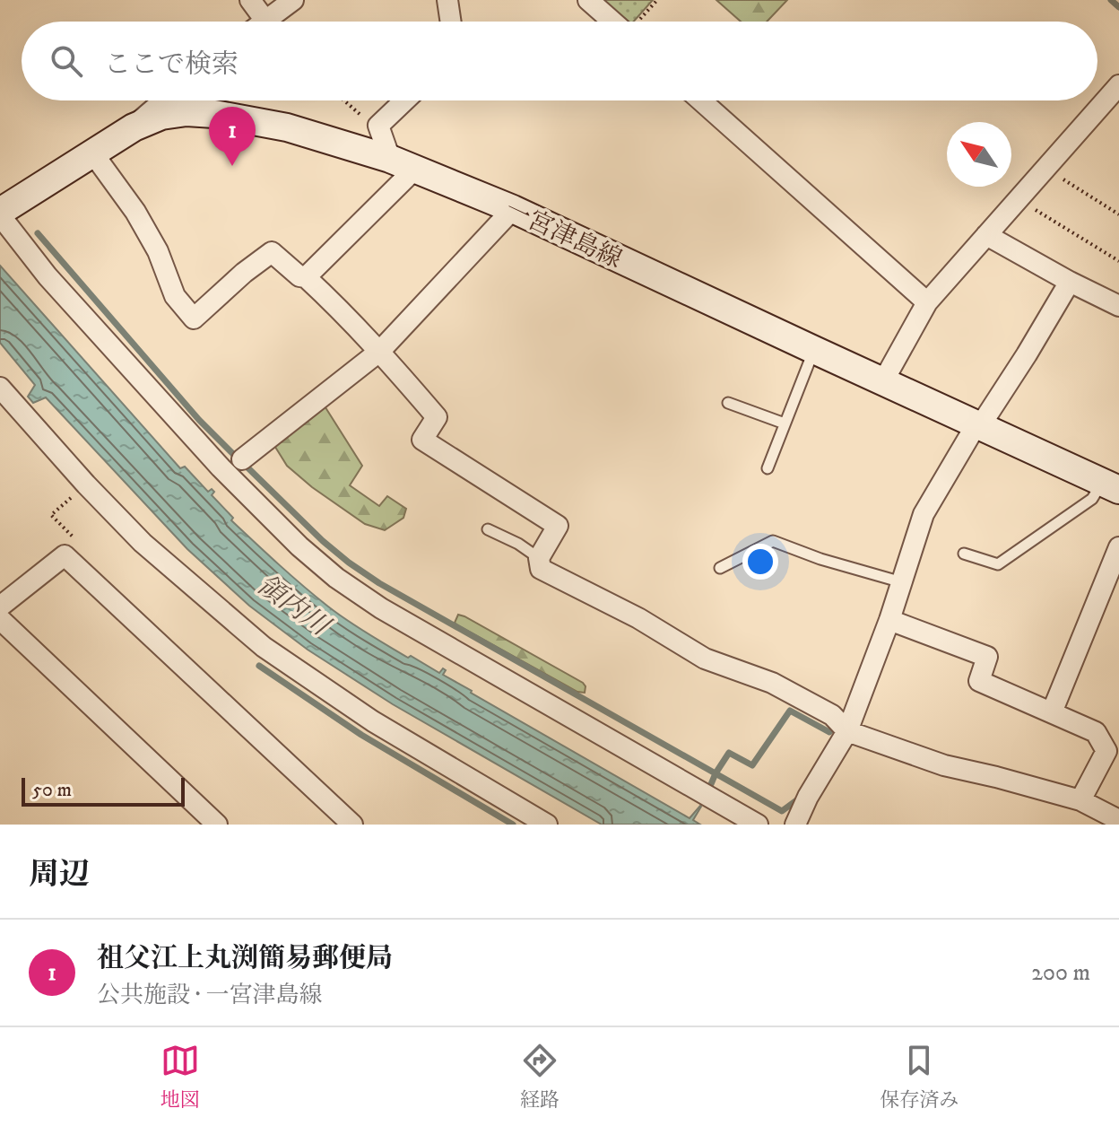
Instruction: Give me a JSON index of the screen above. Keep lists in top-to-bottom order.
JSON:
{
  "streets": {
    "main road": ["一宮津島線"]
  },
  "water": ["領内川"],
  "scale_bar": "50 m",
  "north": "top left",
  "page": {
    "search": "ここで検索",
    "pins": "1",
    "scale": "50 m",
    "heading": "周辺",
    "list": [
      {
        "mark": "1",
        "name": "祖父江上丸渕簡易郵便局",
        "note": "公共施設 · 一宮津島線",
        "value": "200 m"
      }
    ],
    "nav": ["地図", "経路", "保存済み"]
  }
}
